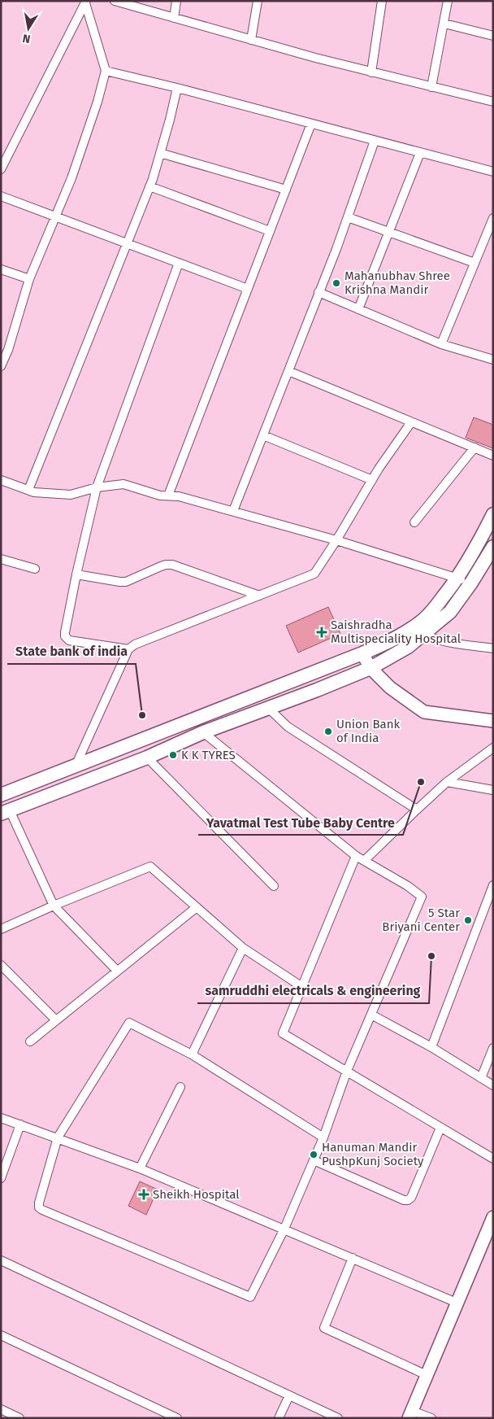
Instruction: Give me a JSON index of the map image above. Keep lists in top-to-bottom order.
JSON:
{
  "places": {
    "other": [
      "Mahanubhav Shree Krishna Mandir",
      "State bank of india",
      "Union Bank of India",
      "K K TYRES",
      "Yavatmal Test Tube Baby Centre",
      "5 Star Briyani Center",
      "samruddhi electricals & engineering",
      "Hanuman Mandir PushpKunj Society"
    ],
    "health": ["Saishradha Multispeciality Hospital", "Sheikh Hospital"]
  },
  "north": "bottom"
}
